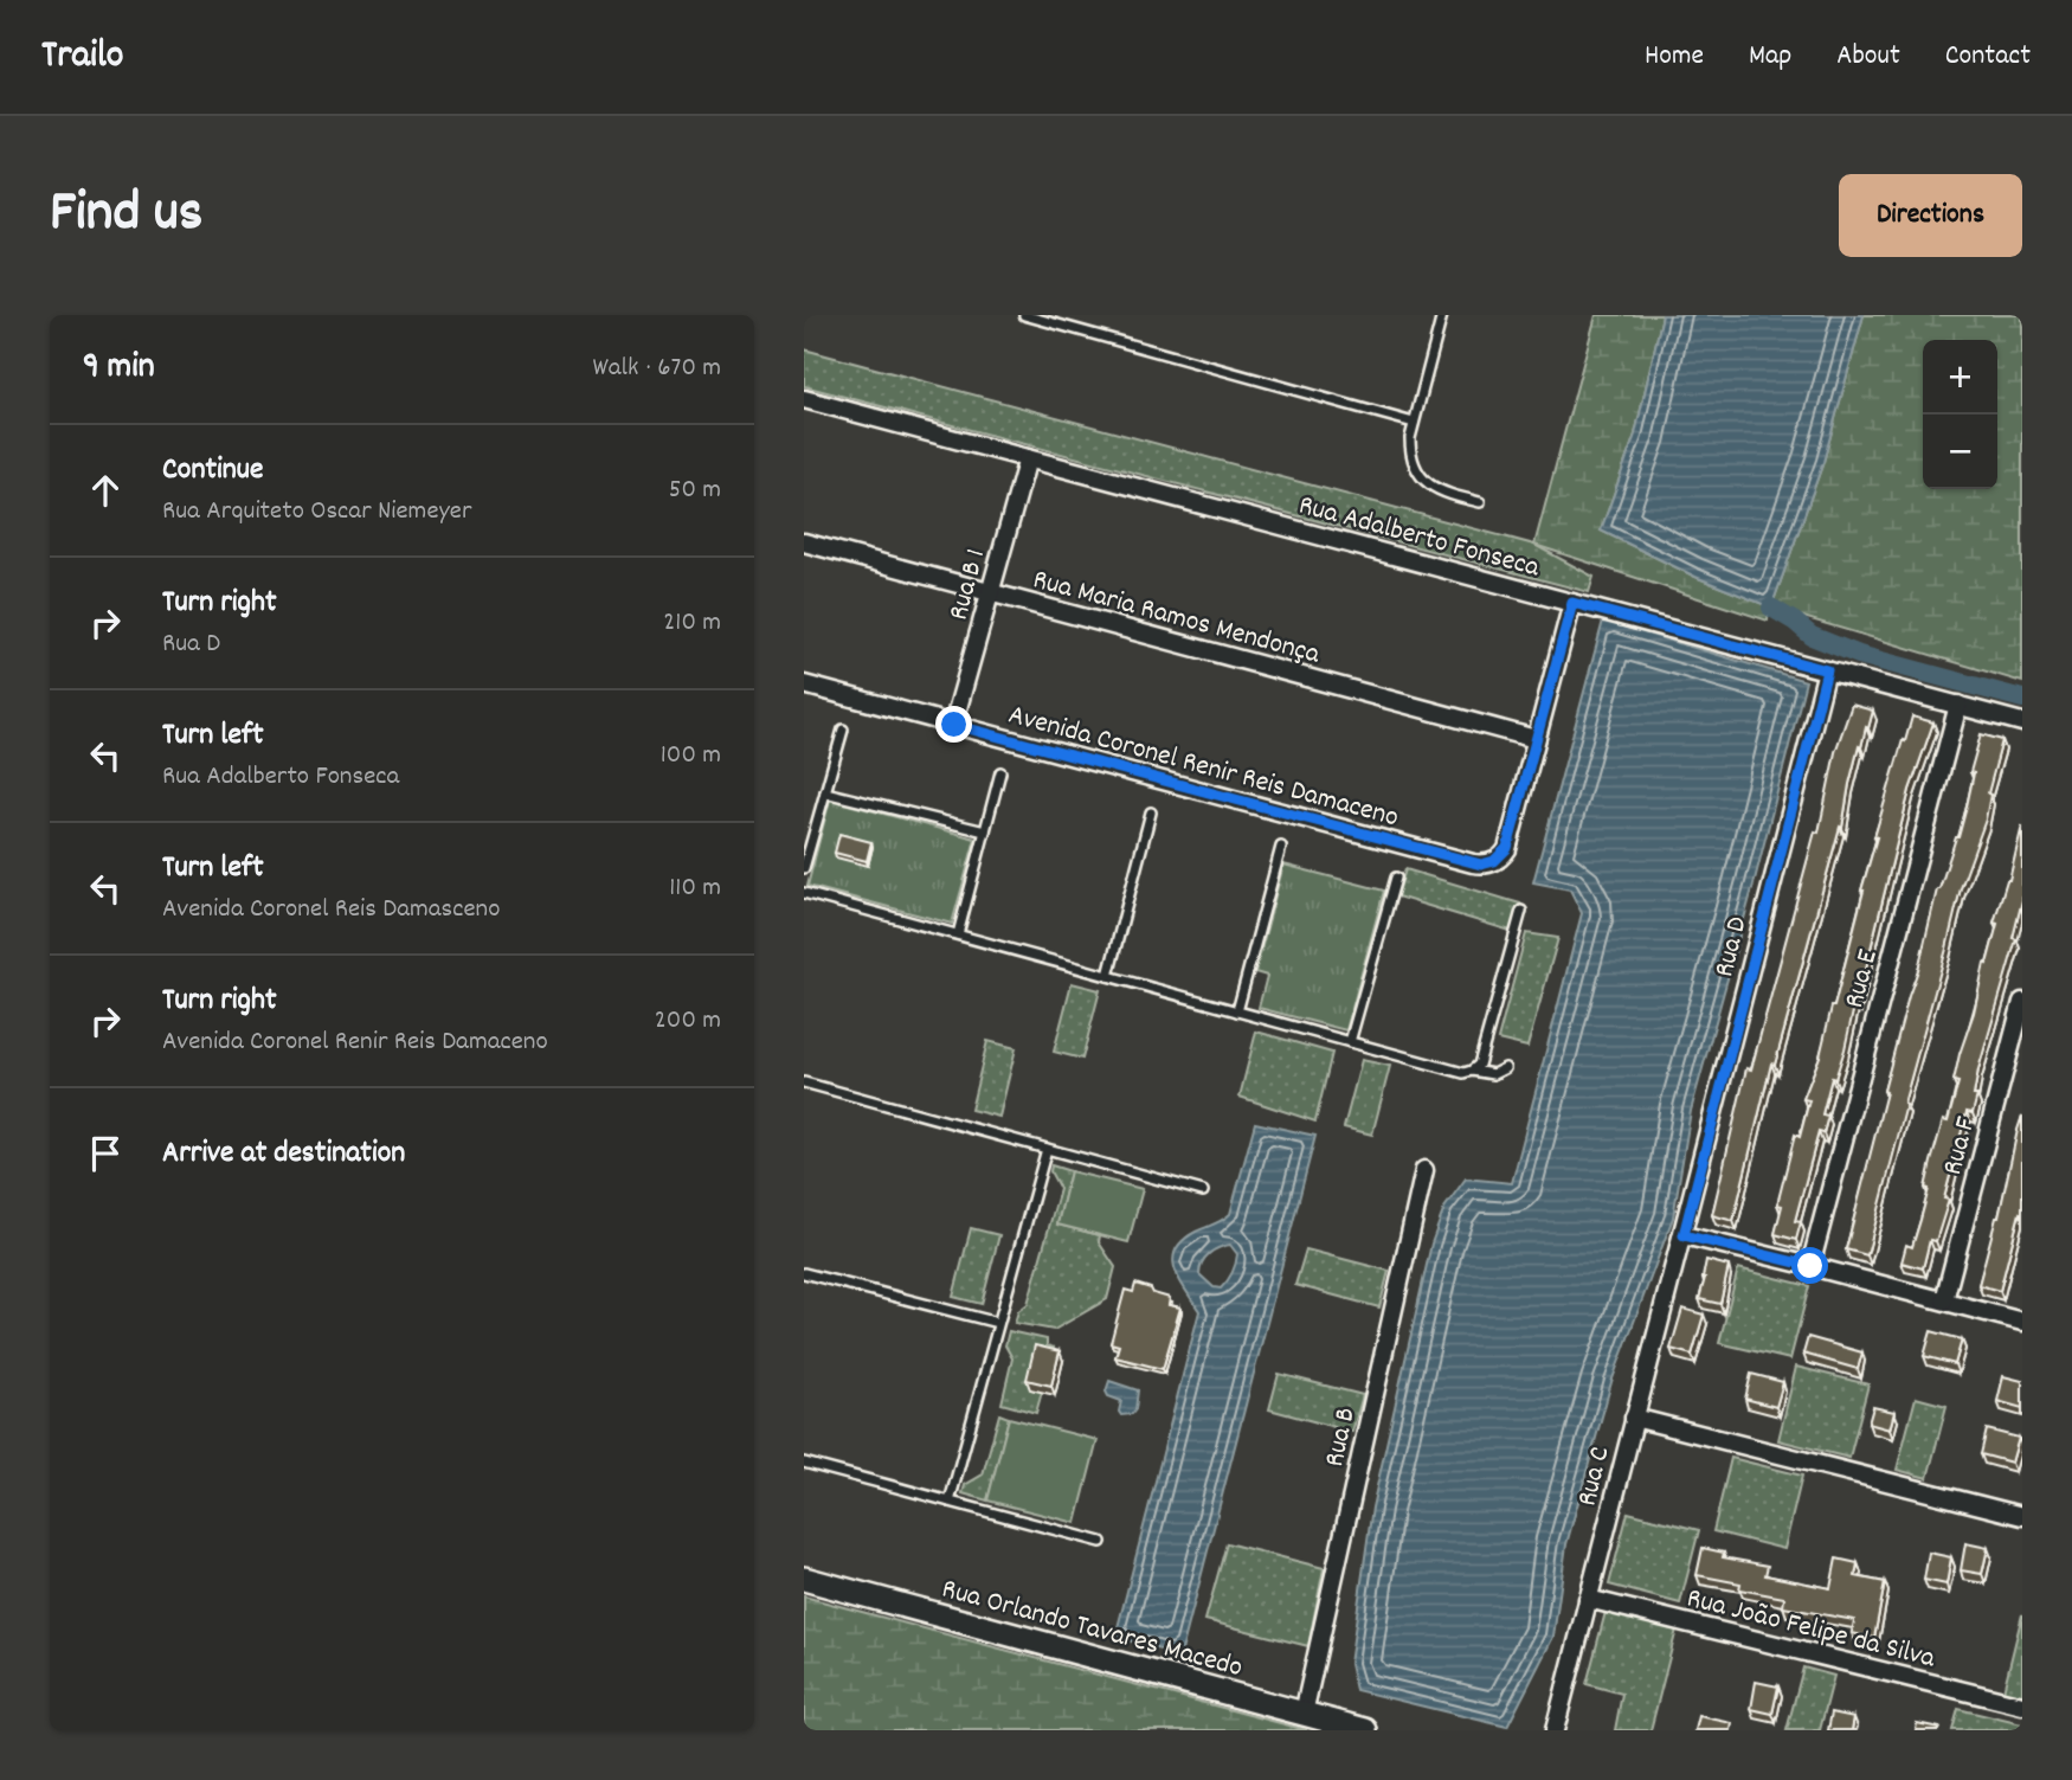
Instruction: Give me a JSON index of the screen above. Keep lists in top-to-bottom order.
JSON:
{
  "streets": {
    "street": [
      "Rua Adalberto Fonseca",
      "Rua B 1",
      "Rua Maria Ramos Mendonça",
      "Avenida Coronel Renir Reis Damaceno",
      "Rua D",
      "Rua E",
      "Rua F",
      "Rua B",
      "Rua C",
      "Rua Orlando Tavares Macedo",
      "Rua João Felipe da Silva"
    ]
  },
  "crossings": [
    ["Rua Adalberto Fonseca", "Rua B 1"],
    ["Rua Adalberto Fonseca", "Rua D"],
    ["Rua Adalberto Fonseca", "Rua E"],
    ["Rua B 1", "Rua Maria Ramos Mendonça"],
    ["Rua B 1", "Avenida Coronel Renir Reis Damaceno"],
    ["Rua Maria Ramos Mendonça", "Avenida Coronel Renir Reis Damaceno"],
    ["Rua D", "Rua C"],
    ["Rua B", "Rua Orlando Tavares Macedo"],
    ["Rua C", "Rua João Felipe da Silva"]
  ],
  "page": {
    "header": "Trailo",
    "nav": [
      "Home",
      "Map",
      "About",
      "Contact"
    ],
    "title": "Find us",
    "buttons": "Directions",
    "heading": ["9 min", "Walk · 670 m"],
    "map_buttons": ["+", "−"],
    "list": [
      ["Continue", "Rua Arquiteto Oscar Niemeyer", "50 m"],
      ["Turn right", "Rua D", "210 m"],
      ["Turn left", "Rua Adalberto Fonseca", "100 m"],
      ["Turn left", "Avenida Coronel Reis Damasceno", "110 m"],
      ["Turn right", "Avenida Coronel Renir Reis Damaceno", "200 m"],
      "Arrive at destination"
    ]
  }
}
